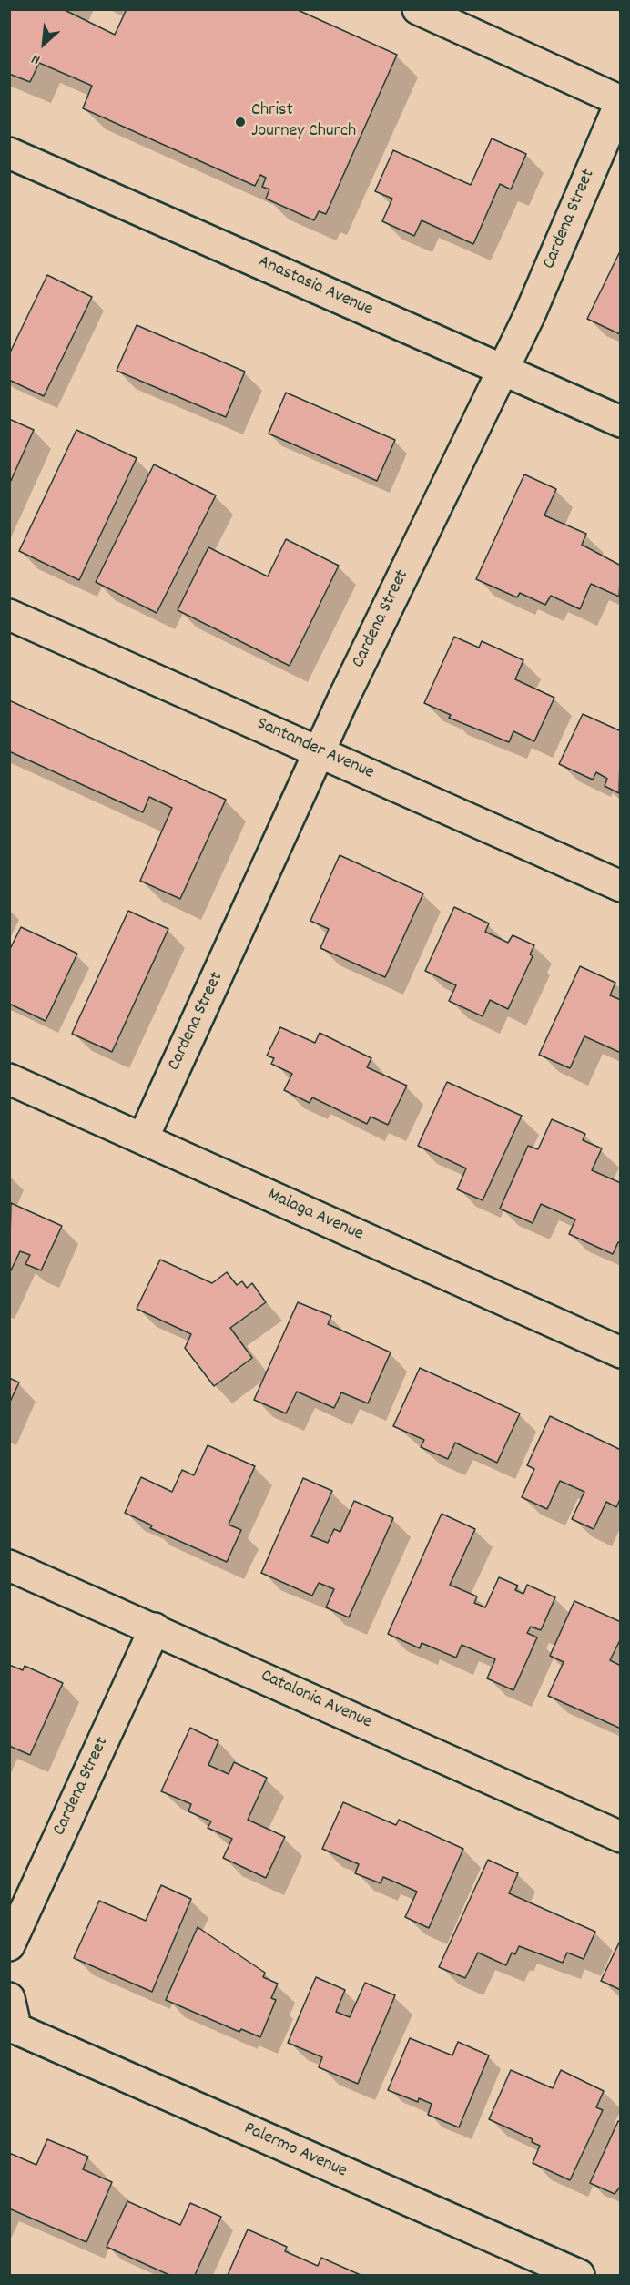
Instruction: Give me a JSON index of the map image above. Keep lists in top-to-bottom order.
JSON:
{
  "streets": {
    "street": [
      "Cardena Street",
      "Anastasia Avenue",
      "Santander Avenue",
      "Malaga Avenue",
      "Catalonia Avenue",
      "Palermo Avenue"
    ]
  },
  "crossings": [
    ["Cardena Street", "Anastasia Avenue"],
    ["Cardena Street", "Santander Avenue"],
    ["Cardena Street", "Malaga Avenue"],
    ["Cardena Street", "Catalonia Avenue"]
  ],
  "places": ["Christ Journey Church"],
  "north": "bottom left"
}
